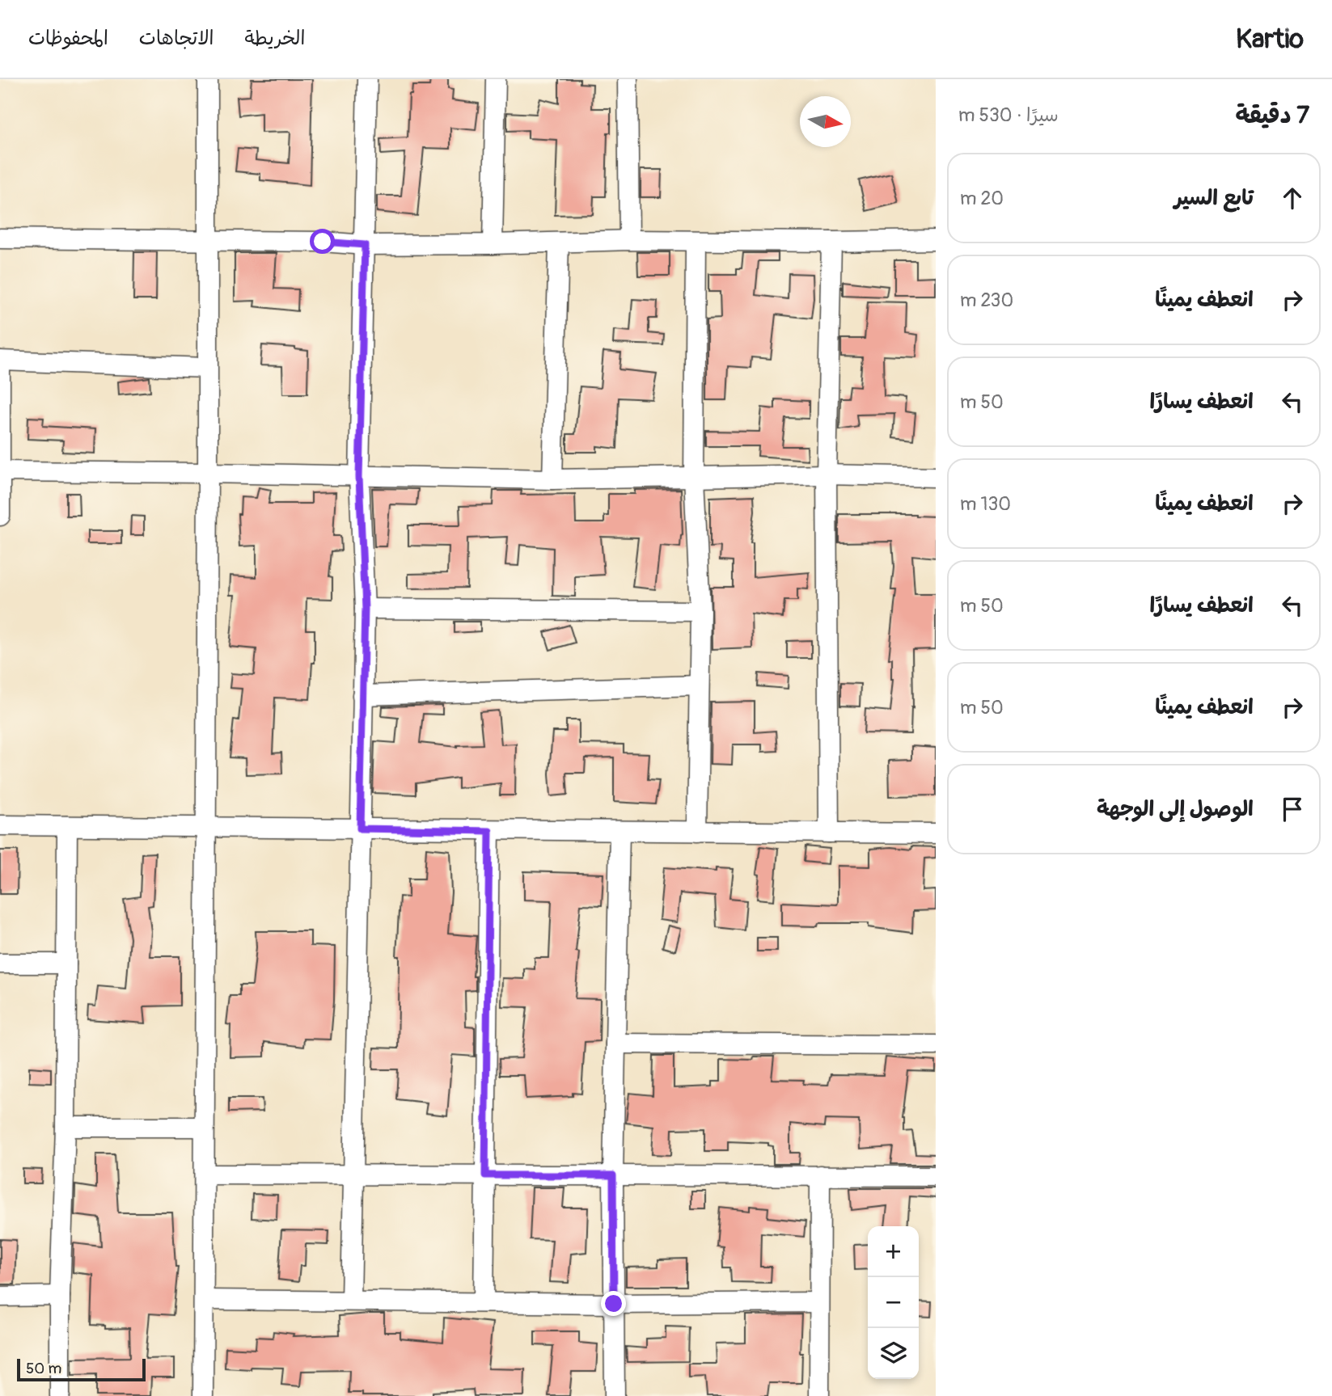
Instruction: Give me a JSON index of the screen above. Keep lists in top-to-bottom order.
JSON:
{
  "scale_bar": "50 m",
  "north": "right",
  "page": {
    "header": "Kartio",
    "nav": ["الخريطة", "الاتجاهات", "المحفوظات"],
    "heading": ["7 دقيقة", "سيرًا · 530 m"],
    "list": [
      ["تابع السير", "20 m"],
      ["انعطف يمينًا", "230 m"],
      ["انعطف يسارًا", "50 m"],
      ["انعطف يمينًا", "130 m"],
      ["انعطف يسارًا", "50 m"],
      ["انعطف يمينًا", "50 m"],
      "الوصول إلى الوجهة"
    ],
    "map_buttons": ["+", "−"],
    "scale": "50 m"
  }
}
